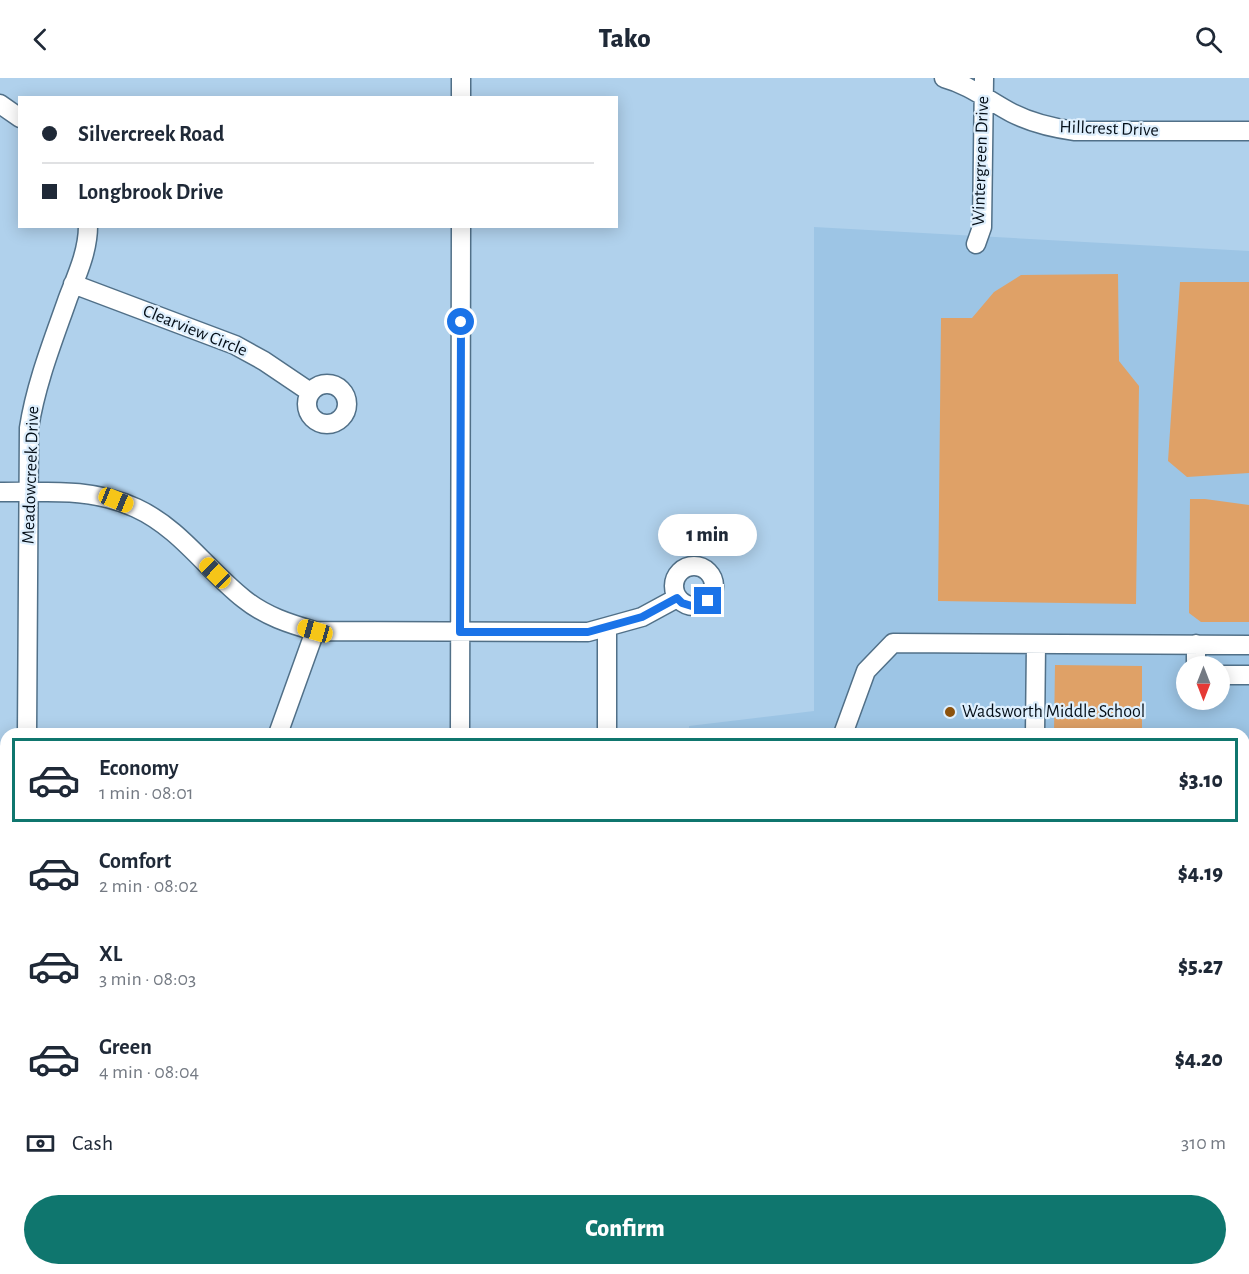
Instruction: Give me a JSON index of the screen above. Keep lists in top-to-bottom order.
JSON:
{
  "streets": {
    "street": [
      "Hillcrest Drive",
      "Wintergreen Drive",
      "Clearview Circle",
      "Meadowcreek Drive"
    ]
  },
  "crossings": [
    ["Hillcrest Drive", "Wintergreen Drive"],
    ["Clearview Circle", "Meadowcreek Drive"]
  ],
  "places": ["Wadsworth Middle School"],
  "north": "bottom",
  "page": {
    "header": "Tako",
    "banner": ["Silvercreek Road", "Longbrook Drive"],
    "bubble": "1 min",
    "list": [
      {
        "name": "Economy",
        "note": "1 min · 08:01",
        "value": "$3.10"
      },
      {
        "name": "Comfort",
        "note": "2 min · 08:02",
        "value": "$4.19"
      },
      {
        "name": "XL",
        "note": "3 min · 08:03",
        "value": "$5.27"
      },
      {
        "name": "Green",
        "note": "4 min · 08:04",
        "value": "$4.20"
      }
    ],
    "pay": ["Cash", "310 m"],
    "buttons": "Confirm"
  }
}
